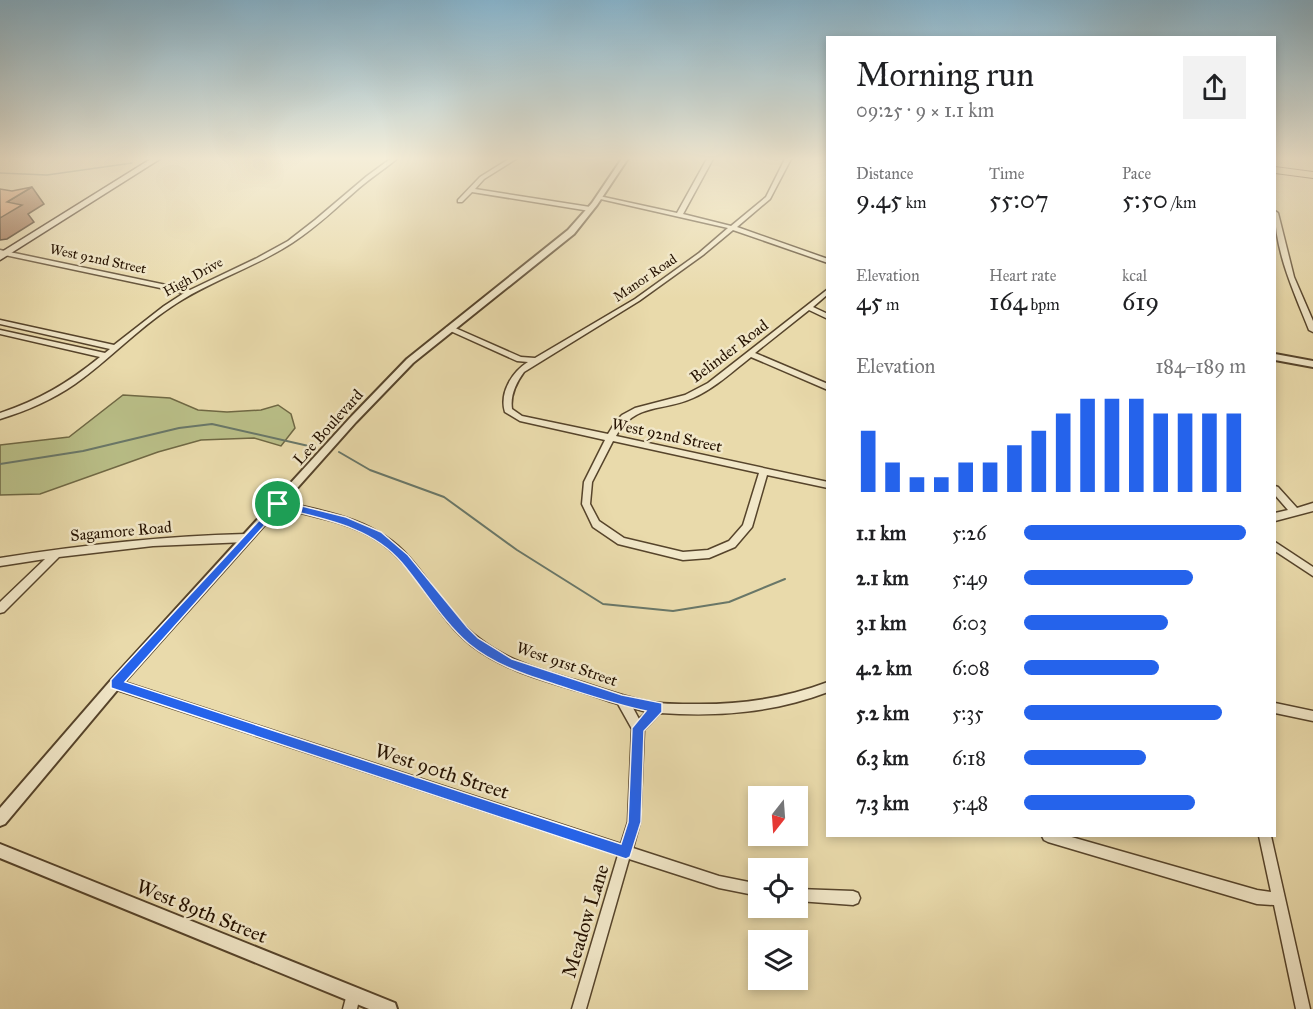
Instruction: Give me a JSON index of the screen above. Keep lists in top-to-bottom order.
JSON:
{
  "streets": {
    "street": [
      "West 92nd Street",
      "High Drive",
      "Manor Road",
      "Belinder Road",
      "Lee Boulevard",
      "Sagamore Road",
      "West 91st Street",
      "West 90th Street",
      "West 89th Street",
      "Meadow Lane"
    ]
  },
  "crossings": [
    ["West 92nd Street", "High Drive"],
    ["West 92nd Street", "Manor Road"],
    ["West 92nd Street", "Belinder Road"],
    ["Lee Boulevard", "Sagamore Road"],
    ["Lee Boulevard", "West 91st Street"],
    ["Lee Boulevard", "West 90th Street"],
    ["West 90th Street", "Meadow Lane"]
  ],
  "north": "bottom",
  "page": {
    "heading": ["Morning run", "09:25 · 9 × 1.1 km"],
    "stats": [
      ["Distance", "9.45 km"],
      ["Time", "55:07"],
      ["Pace", "5:50 /km"],
      ["Elevation", "45 m"],
      ["Heart rate", "164 bpm"],
      ["kcal", "619"]
    ],
    "chart": ["Elevation", "184–189 m"],
    "list": [
      {
        "name": "1.1 km",
        "note": "5:26"
      },
      {
        "name": "2.1 km",
        "note": "5:49"
      },
      {
        "name": "3.1 km",
        "note": "6:03"
      },
      {
        "name": "4.2 km",
        "note": "6:08"
      },
      {
        "name": "5.2 km",
        "note": "5:35"
      },
      {
        "name": "6.3 km",
        "note": "6:18"
      },
      {
        "name": "7.3 km",
        "note": "5:48"
      }
    ]
  }
}
